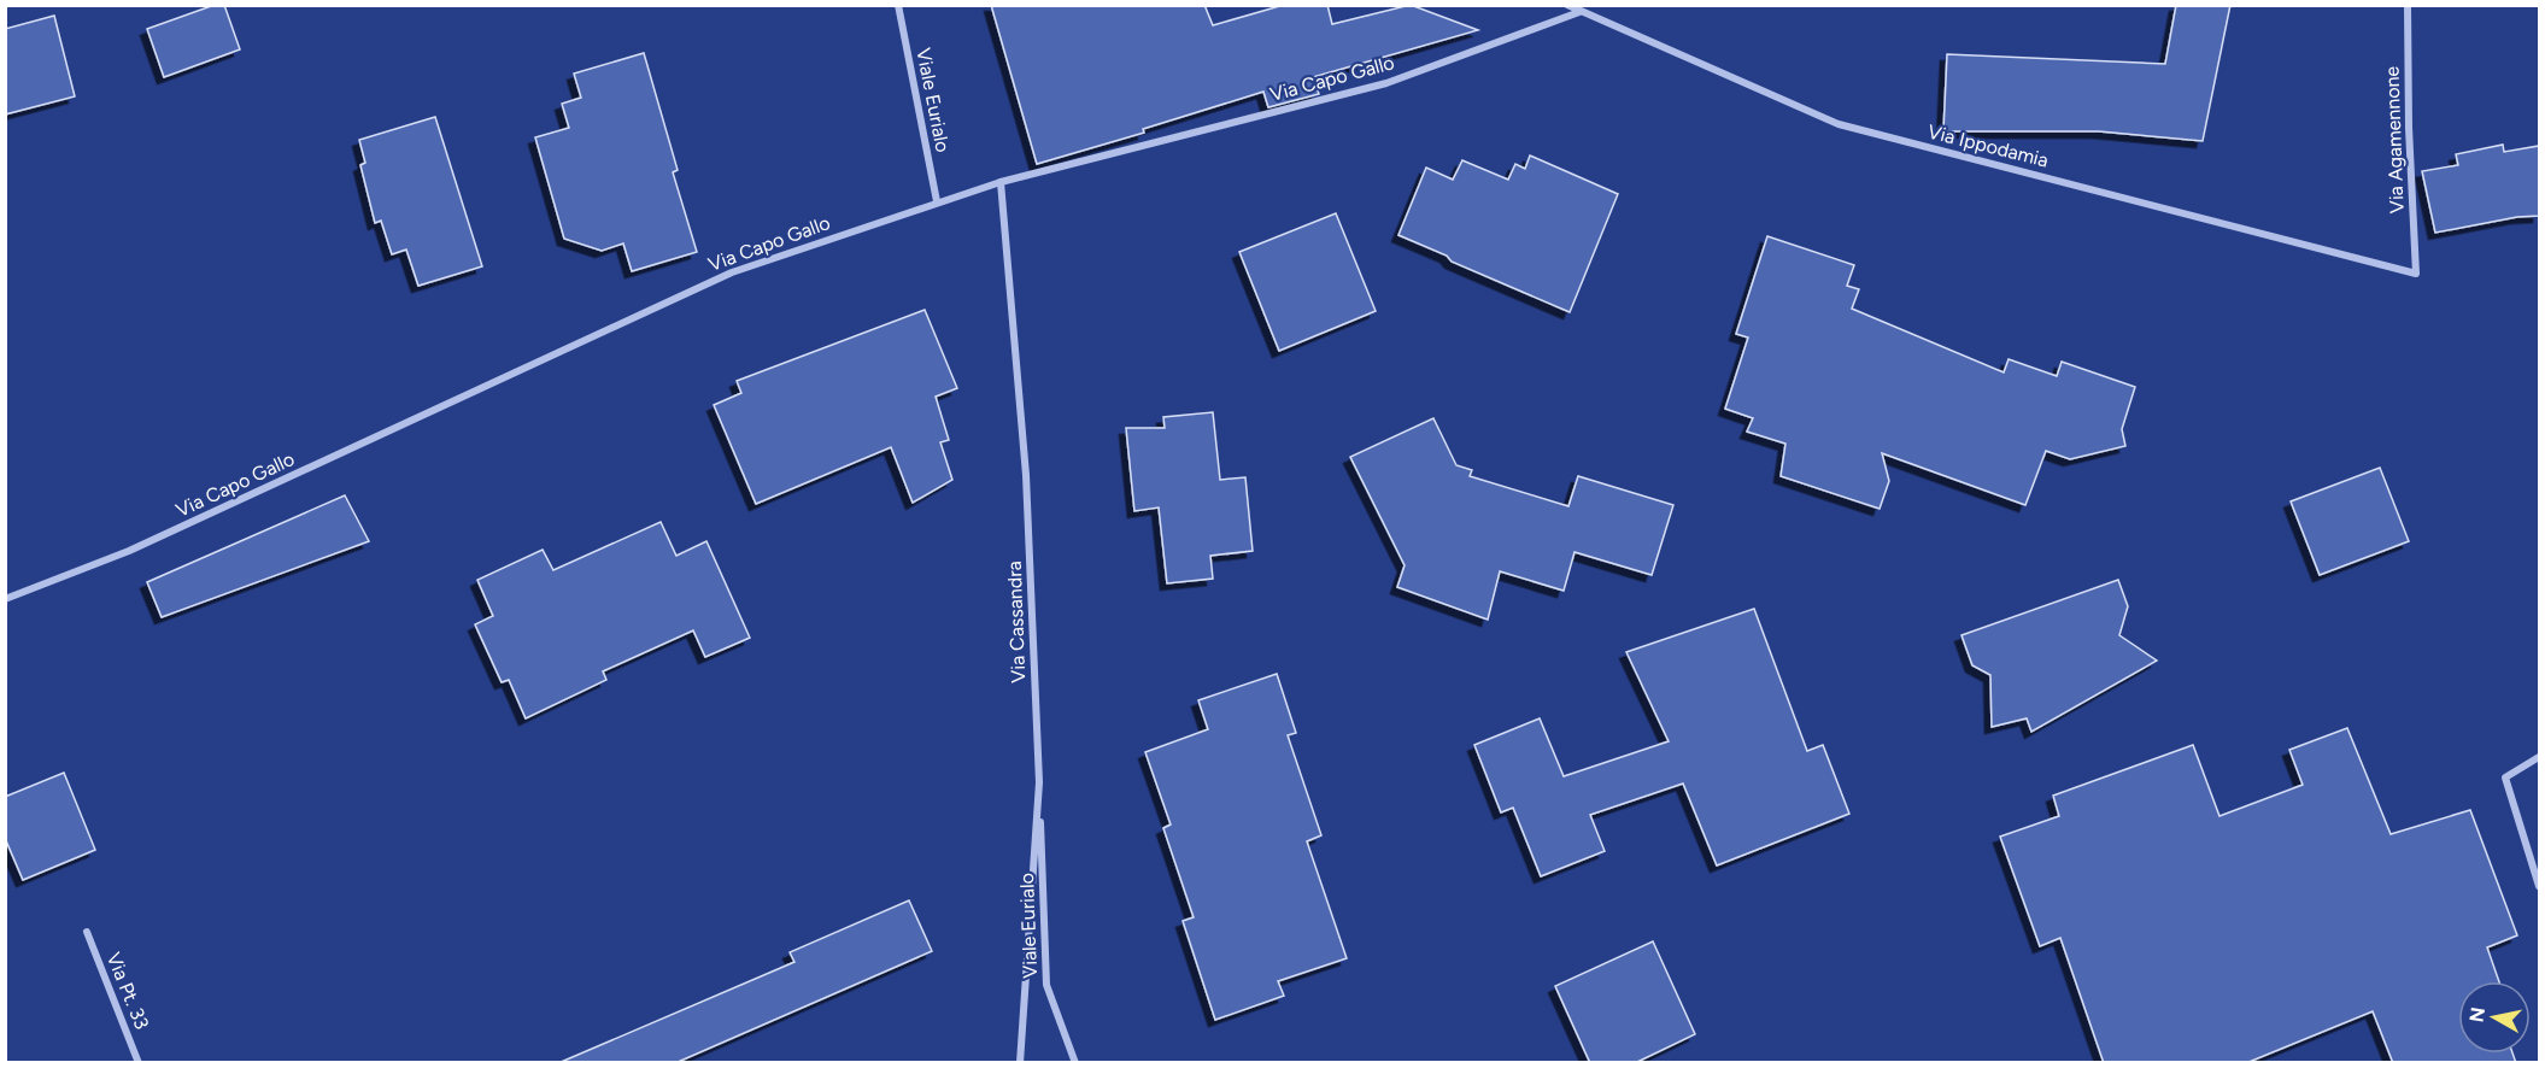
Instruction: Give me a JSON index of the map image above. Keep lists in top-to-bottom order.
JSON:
{
  "streets": {
    "street": [
      "Via Capo Gallo",
      "Viale Eurialo",
      "Via Agamennone",
      "Via Ippodamia",
      "Via Cassandra",
      "Via Pt. 33"
    ]
  },
  "crossings": [
    ["Via Capo Gallo", "Viale Eurialo"],
    ["Via Capo Gallo", "Via Ippodamia"],
    ["Via Capo Gallo", "Via Cassandra"],
    ["Viale Eurialo", "Via Cassandra"],
    ["Via Agamennone", "Via Ippodamia"]
  ],
  "north": "left"
}
